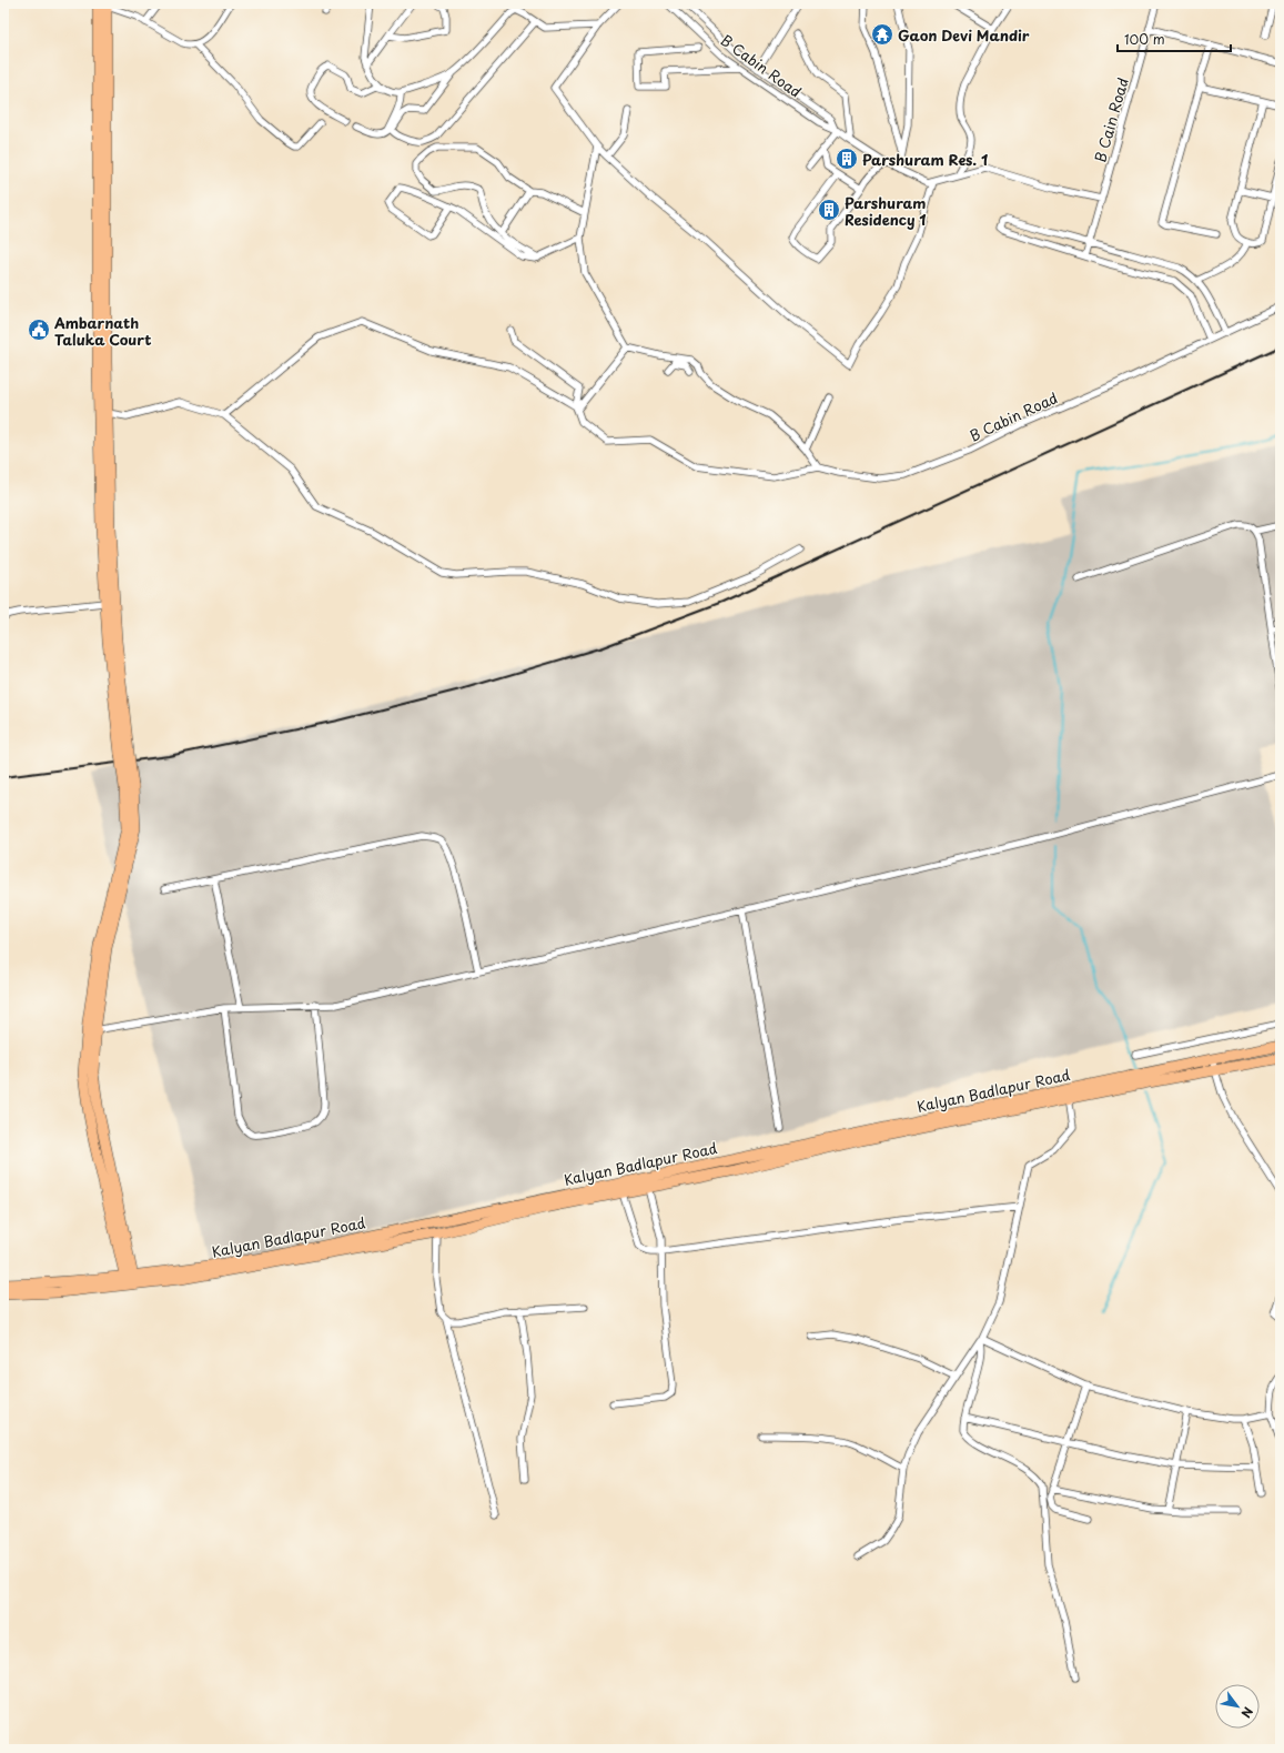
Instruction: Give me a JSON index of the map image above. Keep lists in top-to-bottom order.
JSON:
{
  "streets": {
    "main road": ["Kalyan Badlapur Road"],
    "street": ["B Cabin Road", "B Cain Road"]
  },
  "places": {
    "temple": ["Gaon Devi Mandir"],
    "building": ["Parshuram Res. 1", "Parshuram Residency 1"],
    "public building": ["Ambarnath Taluka Court"]
  },
  "scale_bar": "100 m",
  "north": "bottom right"
}
